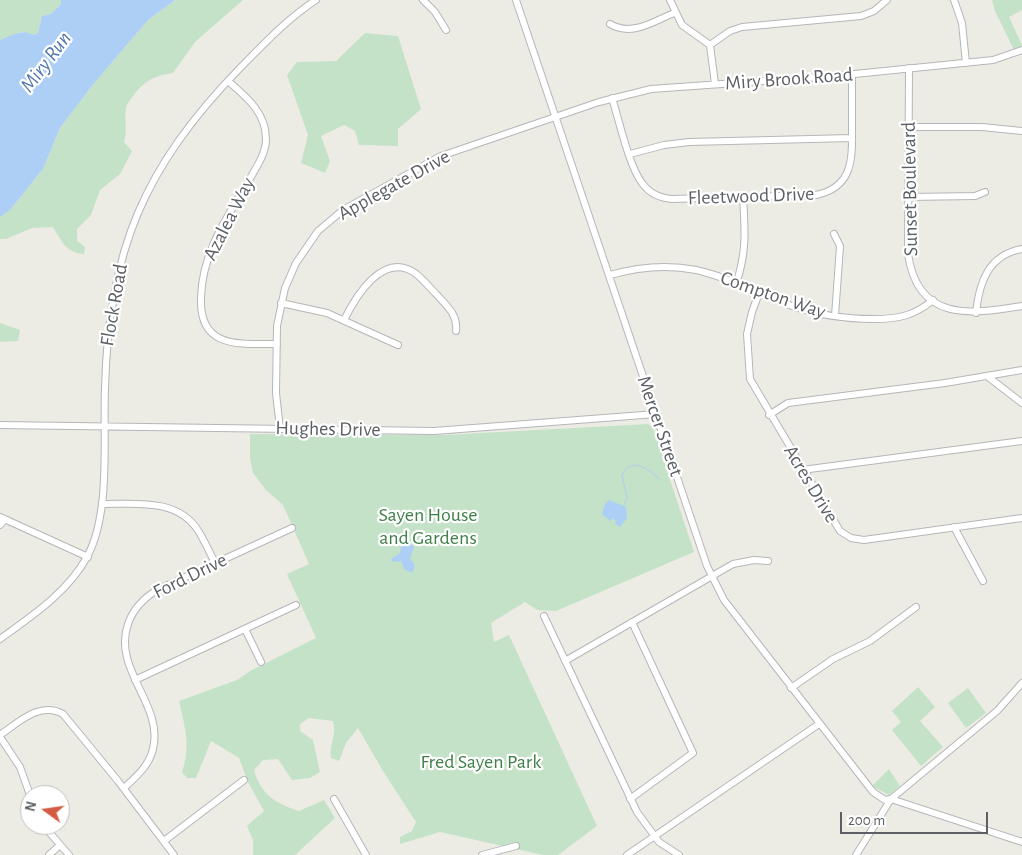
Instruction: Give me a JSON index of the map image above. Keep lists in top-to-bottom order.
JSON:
{
  "streets": {
    "street": [
      "Miry Brook Road",
      "Applegate Drive",
      "Sunset Boulevard",
      "Fleetwood Drive",
      "Azalea Way",
      "Compton Way",
      "Flock Road",
      "Mercer Street",
      "Hughes Drive",
      "Acres Drive",
      "Ford Drive"
    ]
  },
  "crossings": [
    ["Miry Brook Road", "Applegate Drive"],
    ["Miry Brook Road", "Sunset Boulevard"],
    ["Miry Brook Road", "Fleetwood Drive"],
    ["Miry Brook Road", "Mercer Street"],
    ["Applegate Drive", "Azalea Way"],
    ["Applegate Drive", "Mercer Street"],
    ["Applegate Drive", "Hughes Drive"],
    ["Sunset Boulevard", "Compton Way"],
    ["Azalea Way", "Flock Road"],
    ["Compton Way", "Mercer Street"],
    ["Compton Way", "Acres Drive"],
    ["Flock Road", "Hughes Drive"],
    ["Mercer Street", "Hughes Drive"]
  ],
  "water": ["Miry Run"],
  "parks": ["Sayen House and Gardens", "Fred Sayen Park"],
  "scale_bar": "200 m",
  "north": "left"
}
